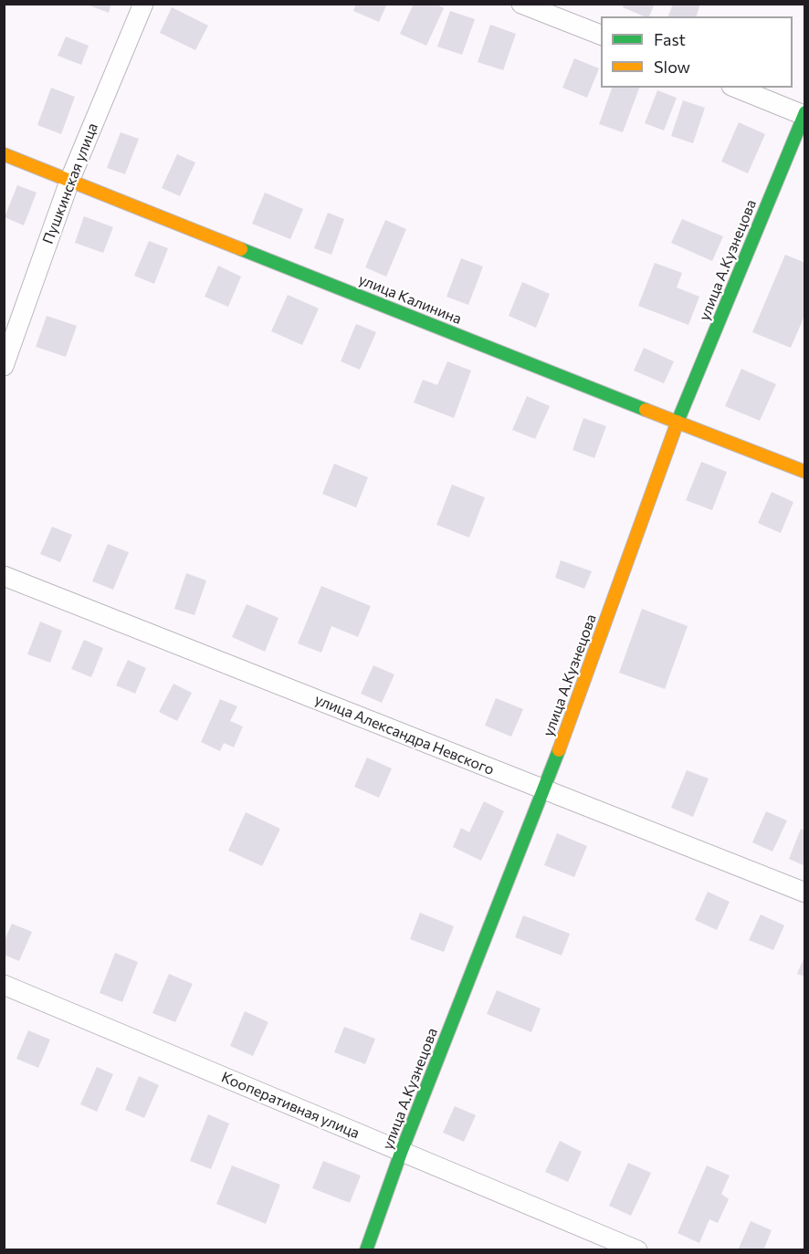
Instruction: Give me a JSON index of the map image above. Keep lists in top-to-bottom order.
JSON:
{
  "streets": {
    "main road": ["улица А.Кузнецова", "улица Калинина"],
    "street": ["Пушкинская улица", "улица Александра Невского", "Кооперативная улица"]
  },
  "crossings": [
    ["Пушкинская улица", "улица Калинина"],
    ["улица А.Кузнецова", "улица Калинина"],
    ["улица А.Кузнецова", "улица Александра Невского"],
    ["улица А.Кузнецова", "Кооперативная улица"]
  ],
  "legend": ["Fast", "Slow"]
}
